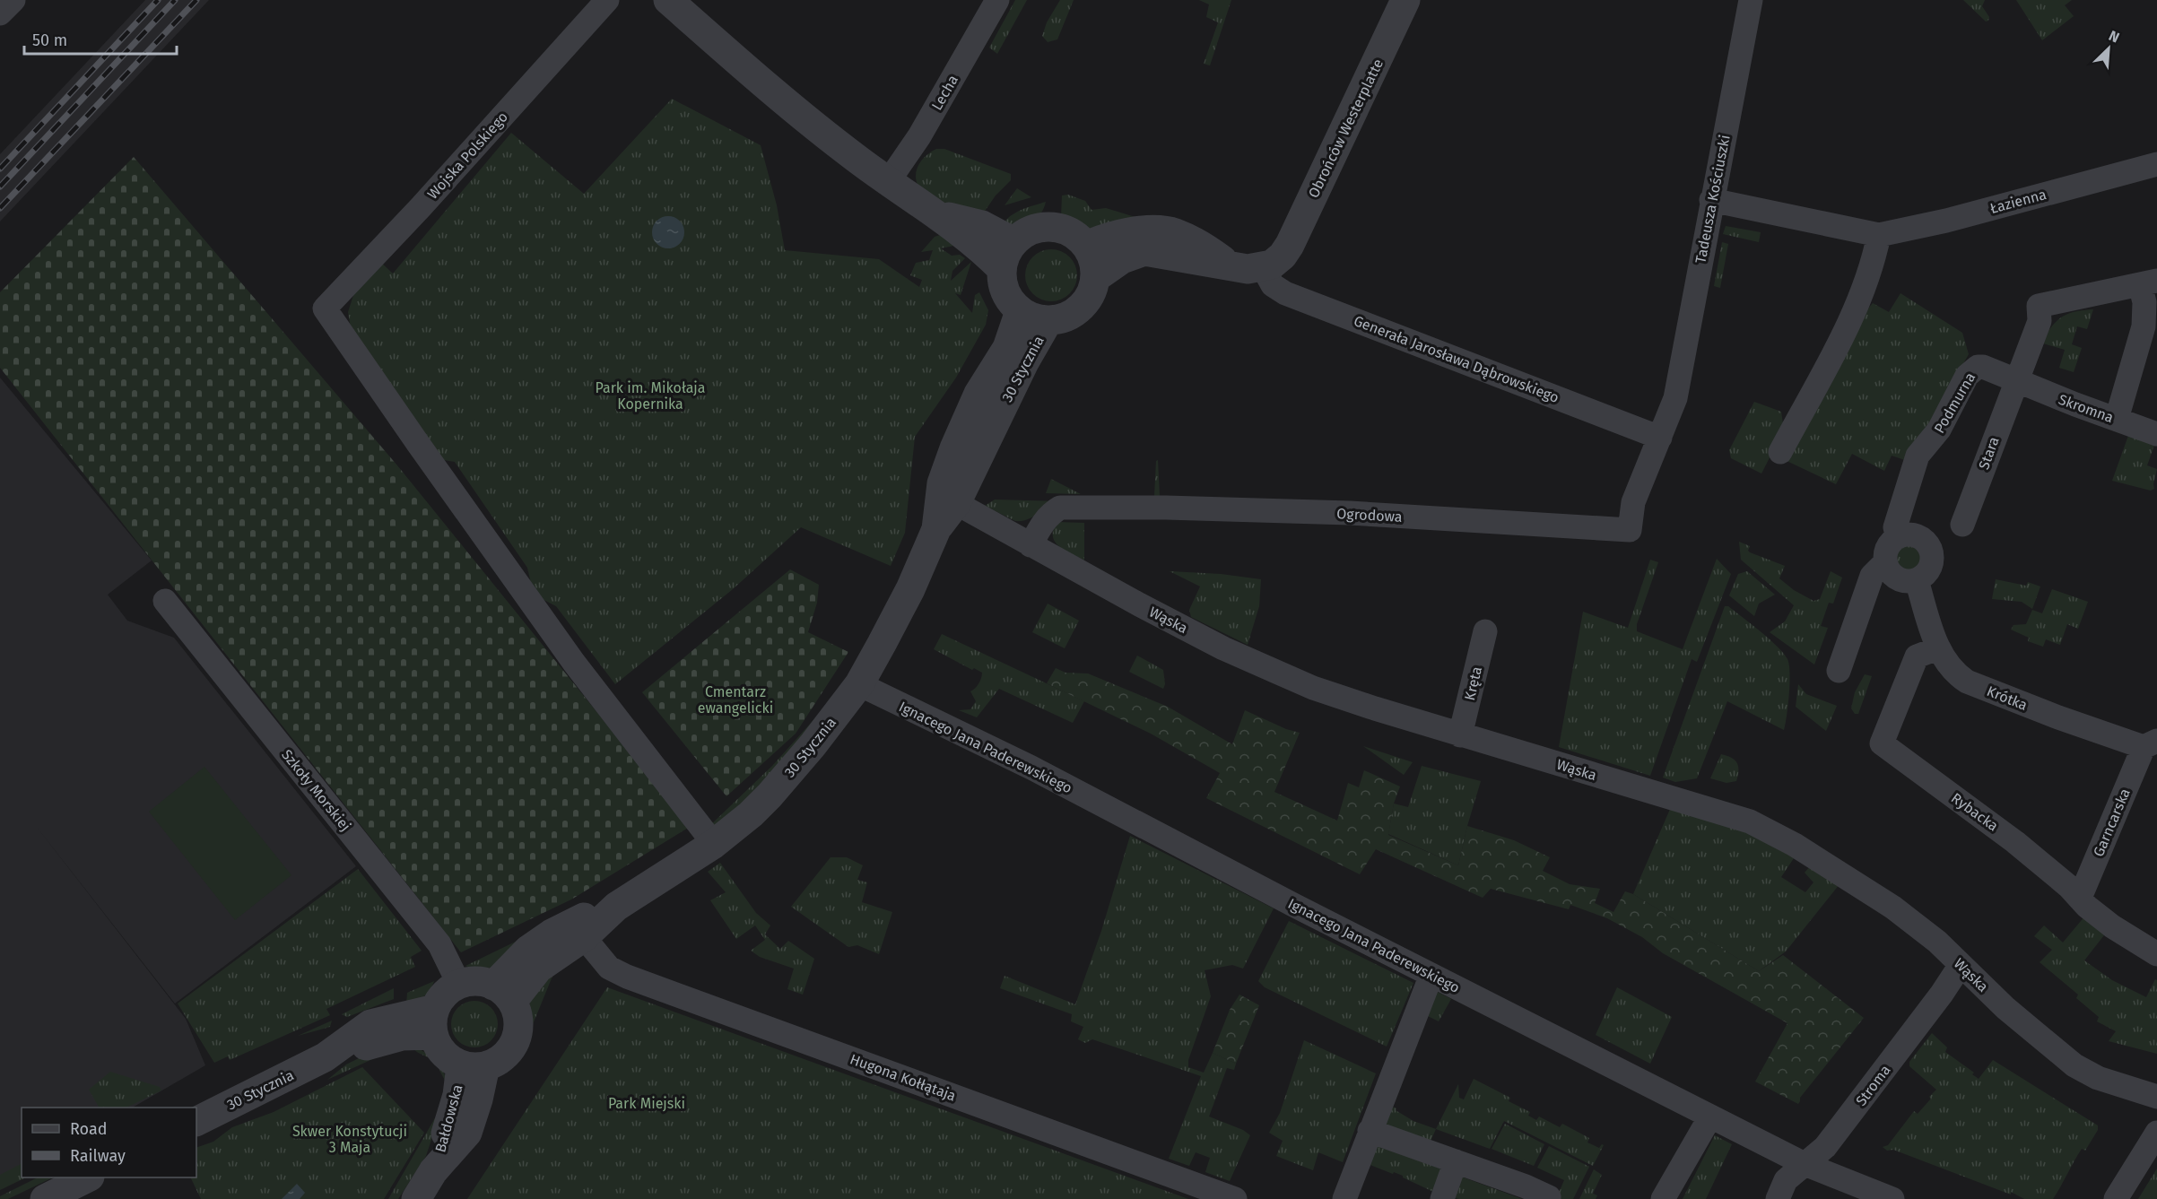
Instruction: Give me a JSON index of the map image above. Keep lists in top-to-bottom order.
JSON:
{
  "streets": {
    "street": [
      "Lecha",
      "Obrońców Westerplatte",
      "Wojska Polskiego",
      "Tadeusza Kościuszki",
      "Łazienna",
      "Generała Jarosława Dąbrowskiego",
      "30 Stycznia",
      "Podmurna",
      "Skromna",
      "Stara",
      "Ogrodowa",
      "Wąska",
      "Kręta",
      "Krótka",
      "Ignacego Jana Paderewskiego",
      "Szkoły Morskiej",
      "Rybacka",
      "Garncarska",
      "Hugona Kołłątaja",
      "Stroma",
      "Bałdowska"
    ]
  },
  "crossings": [
    ["Obrońców Westerplatte", "Generała Jarosława Dąbrowskiego"],
    ["Wojska Polskiego", "30 Stycznia"],
    ["Tadeusza Kościuszki", "Łazienna"],
    ["Tadeusza Kościuszki", "Generała Jarosława Dąbrowskiego"],
    ["Tadeusza Kościuszki", "Ogrodowa"],
    ["Generała Jarosława Dąbrowskiego", "Ogrodowa"],
    ["30 Stycznia", "Wąska"],
    ["30 Stycznia", "Ignacego Jana Paderewskiego"],
    ["30 Stycznia", "Szkoły Morskiej"],
    ["30 Stycznia", "Hugona Kołłątaja"],
    ["30 Stycznia", "Bałdowska"],
    ["Podmurna", "Skromna"],
    ["Podmurna", "Stara"],
    ["Podmurna", "Krótka"],
    ["Skromna", "Stara"],
    ["Ogrodowa", "Wąska"],
    ["Wąska", "Kręta"],
    ["Wąska", "Stroma"],
    ["Krótka", "Rybacka"],
    ["Krótka", "Garncarska"],
    ["Ignacego Jana Paderewskiego", "Stroma"],
    ["Szkoły Morskiej", "Bałdowska"],
    ["Rybacka", "Garncarska"]
  ],
  "parks": [
    "Park im. Mikołaja Kopernika",
    "Cmentarz ewangelicki",
    "Park Miejski",
    "Skwer Konstytucji 3 Maja"
  ],
  "legend": ["Road", "Railway"],
  "scale_bar": "50 m",
  "north": "top right"
}
